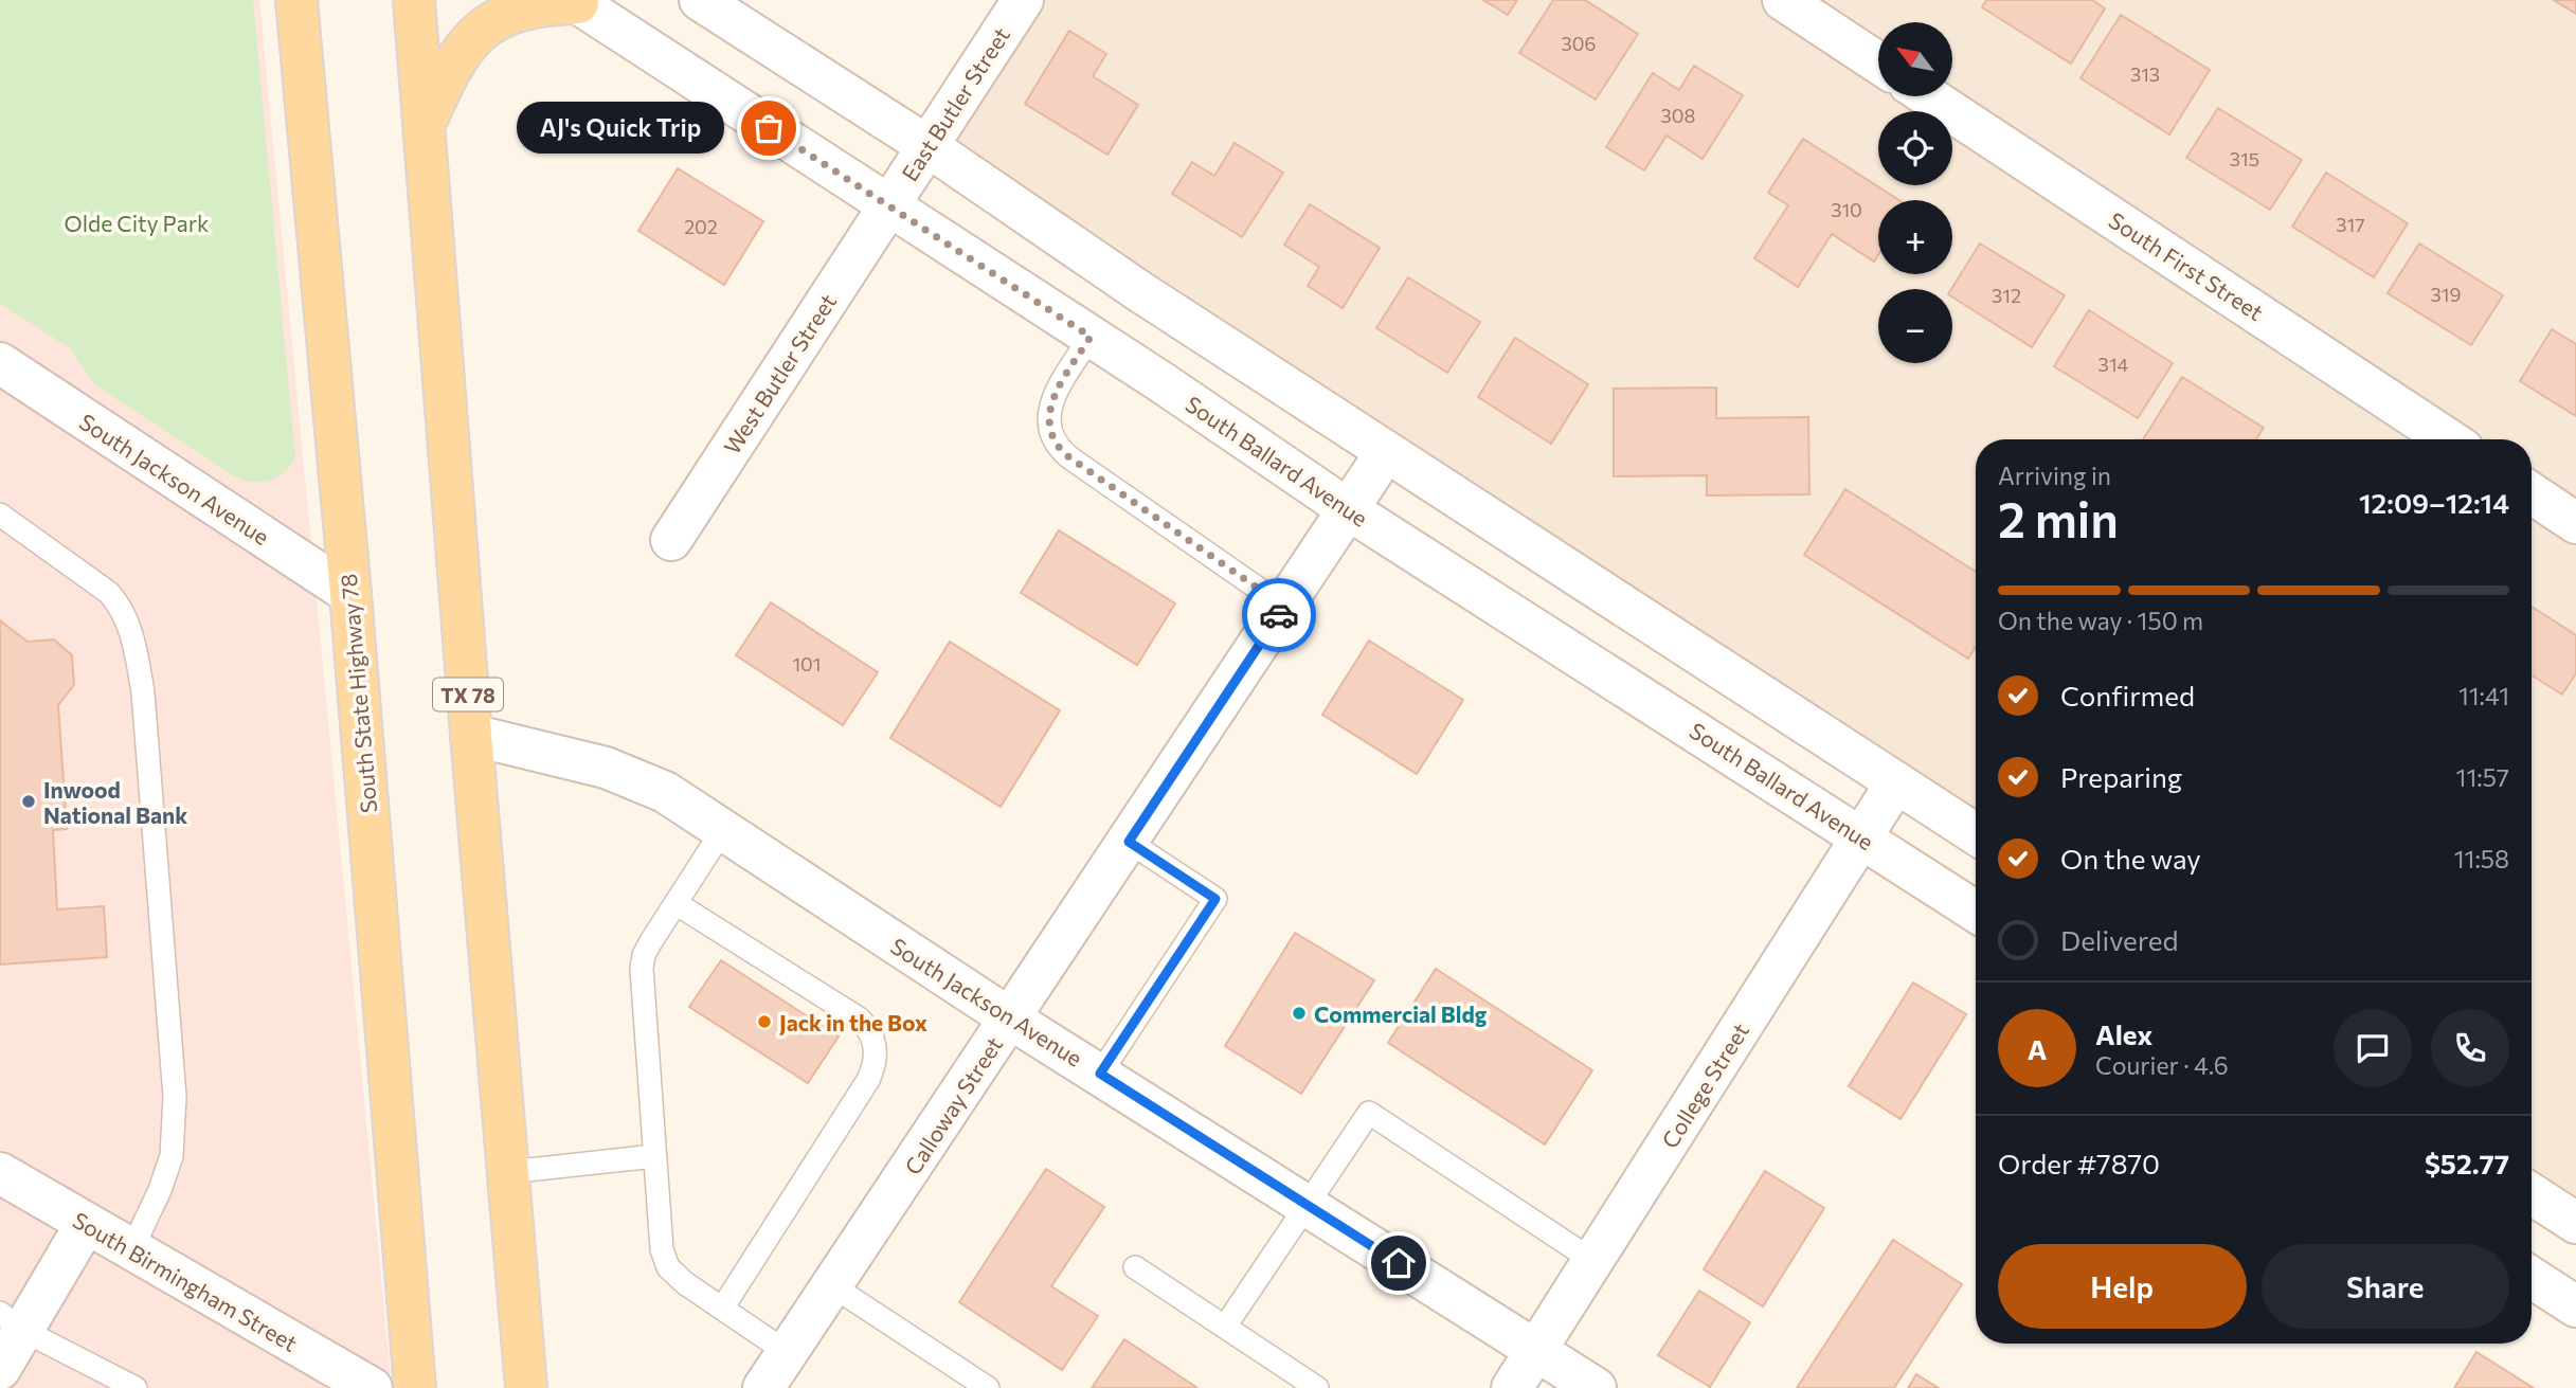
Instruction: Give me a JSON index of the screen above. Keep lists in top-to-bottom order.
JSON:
{
  "streets": {
    "main road": ["South State Highway 78", "TX 78"],
    "street": [
      "East Butler Street",
      "South First Street",
      "West Butler Street",
      "South Ballard Avenue",
      "South Jackson Avenue",
      "College Street",
      "Calloway Street",
      "South Birmingham Street"
    ]
  },
  "crossings": [
    ["East Butler Street", "West Butler Street"],
    ["East Butler Street", "South Ballard Avenue"],
    ["West Butler Street", "South Ballard Avenue"],
    ["South Ballard Avenue", "College Street"],
    ["South Ballard Avenue", "Calloway Street"],
    ["South Jackson Avenue", "South State Highway 78"],
    ["South Jackson Avenue", "TX 78"],
    ["South Jackson Avenue", "College Street"],
    ["South Jackson Avenue", "Calloway Street"]
  ],
  "parks": ["Olde City Park"],
  "places": [
    "AJ's Quick Trip",
    "Inwood National Bank",
    "Commercial Bldg",
    "Jack in the Box"
  ],
  "house_numbers": [
    "306",
    "313",
    "308",
    "315",
    "310",
    "317",
    "202",
    "319",
    "312",
    "314",
    "101"
  ],
  "north": "top left",
  "page": {
    "map_buttons": ["+", "−"],
    "bubble": "AJ's Quick Trip",
    "heading": ["2 min", "Arriving in", "12:09–12:14"],
    "panel": [
      "Alex",
      "Courier · 4.6",
      "Order #7870",
      "$52.77"
    ],
    "bar": "On the way · 150 m",
    "list": [
      ["Confirmed", "11:41"],
      ["Preparing", "11:57"],
      ["On the way", "11:58"],
      "Delivered"
    ],
    "round": "A",
    "buttons": ["Help", "Share"]
  }
}
